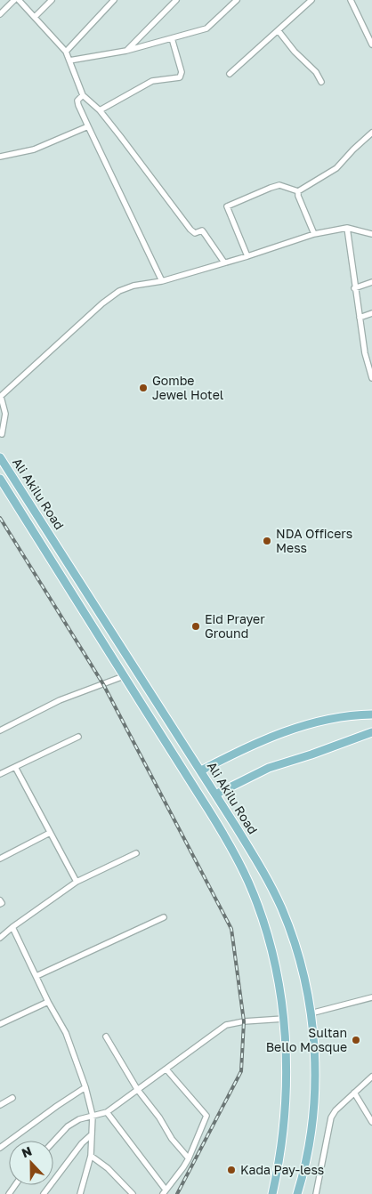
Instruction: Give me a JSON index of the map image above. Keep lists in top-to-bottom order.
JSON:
{
  "streets": {
    "main road": ["Ali Akilu Road"]
  },
  "places": [
    "Gombe Jewel Hotel",
    "NDA Officers Mess",
    "Eid Prayer Ground",
    "Sultan Bello Mosque",
    "Kada Pay-less"
  ],
  "north": "top"
}
